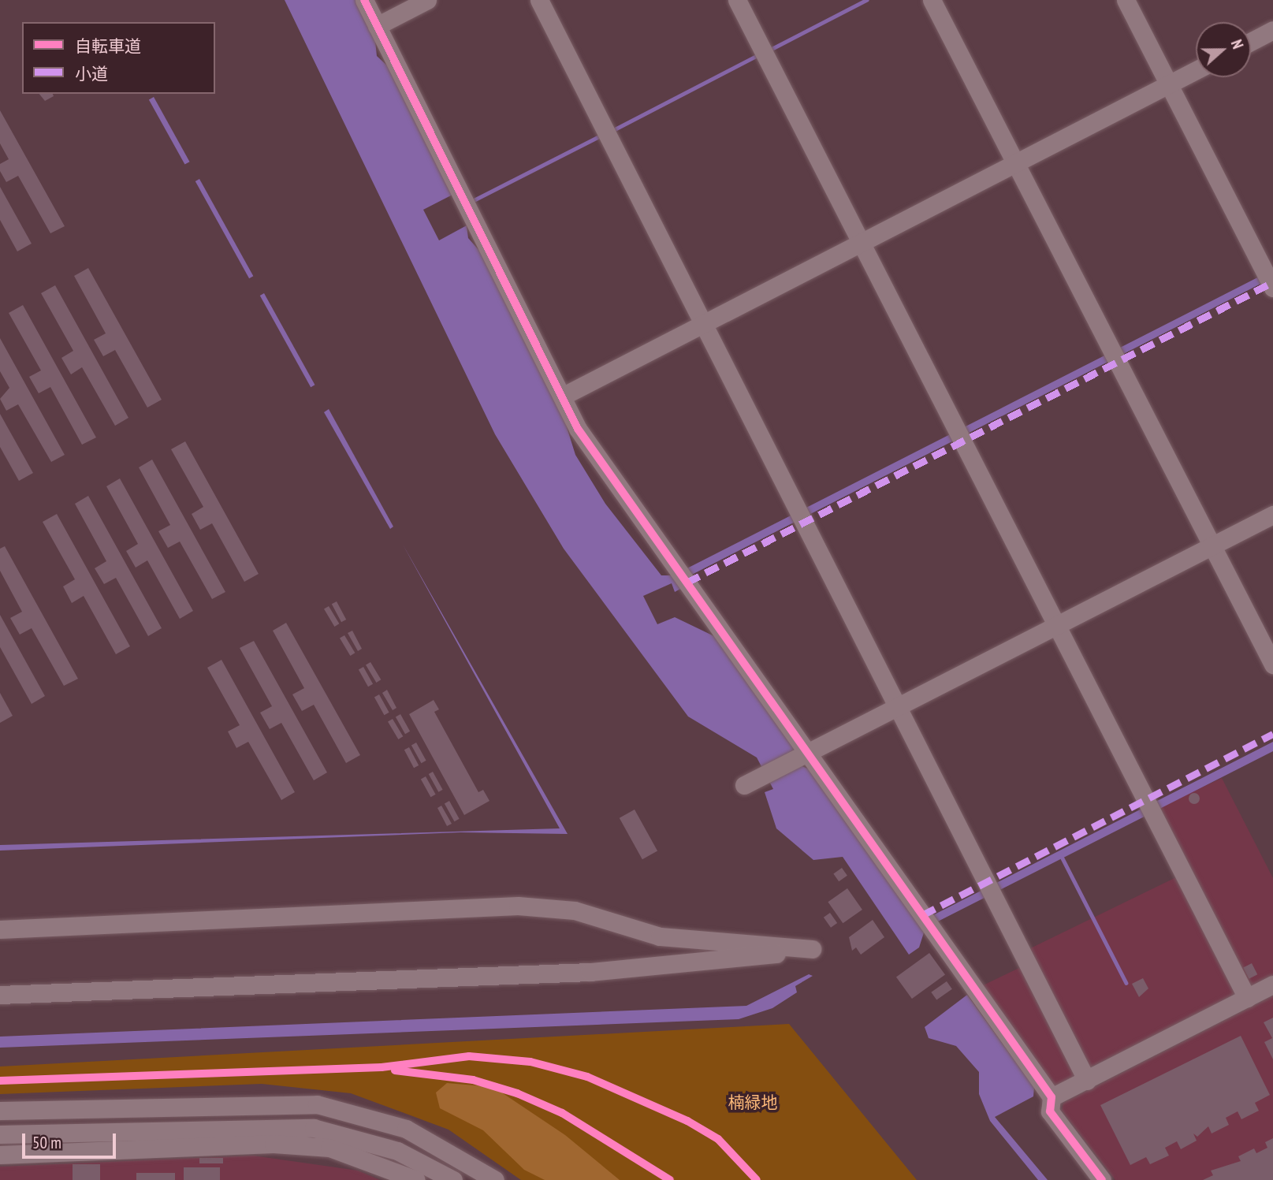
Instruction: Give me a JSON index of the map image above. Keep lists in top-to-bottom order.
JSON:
{
  "parks": ["楠緑地"],
  "legend": ["自転車道", "小道"],
  "scale_bar": "50 m",
  "north": "right"
}
